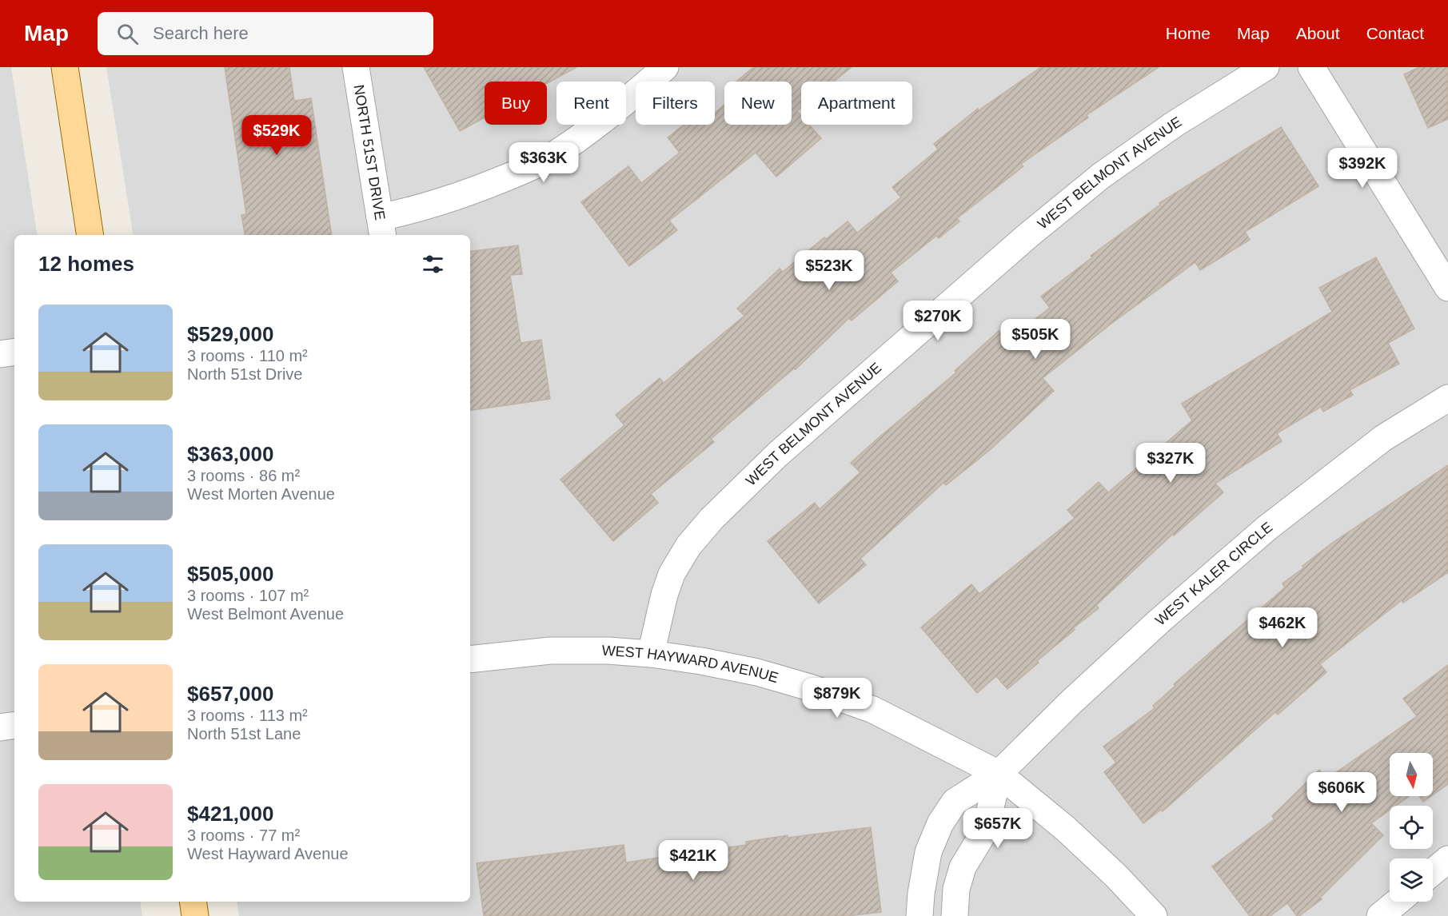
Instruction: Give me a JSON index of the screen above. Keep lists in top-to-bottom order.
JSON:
{
  "streets": {
    "street": [
      "NORTH 51ST DRIVE",
      "WEST BELMONT AVENUE",
      "WEST KALER CIRCLE",
      "WEST HAYWARD AVENUE"
    ]
  },
  "crossings": [
    ["WEST BELMONT AVENUE", "WEST HAYWARD AVENUE"],
    ["WEST KALER CIRCLE", "WEST HAYWARD AVENUE"]
  ],
  "north": "bottom",
  "page": {
    "header": "Map",
    "search": "Search here",
    "nav": [
      "Home",
      "Map",
      "About",
      "Contact"
    ],
    "chip": [
      "Buy",
      "Rent",
      "Filters",
      "New",
      "Apartment"
    ],
    "price": [
      "$529K",
      "$363K",
      "$392K",
      "$523K",
      "$270K",
      "$505K",
      "$327K",
      "$462K",
      "$879K",
      "$606K",
      "$657K",
      "$421K"
    ],
    "heading": "12 homes",
    "list": [
      {
        "name": "$529,000",
        "note": "3 rooms · 110 m² · North 51st Drive"
      },
      {
        "name": "$363,000",
        "note": "3 rooms · 86 m² · West Morten Avenue"
      },
      {
        "name": "$505,000",
        "note": "3 rooms · 107 m² · West Belmont Avenue"
      },
      {
        "name": "$657,000",
        "note": "3 rooms · 113 m² · North 51st Lane"
      },
      {
        "name": "$421,000",
        "note": "3 rooms · 77 m² · West Hayward Avenue"
      }
    ]
  }
}
